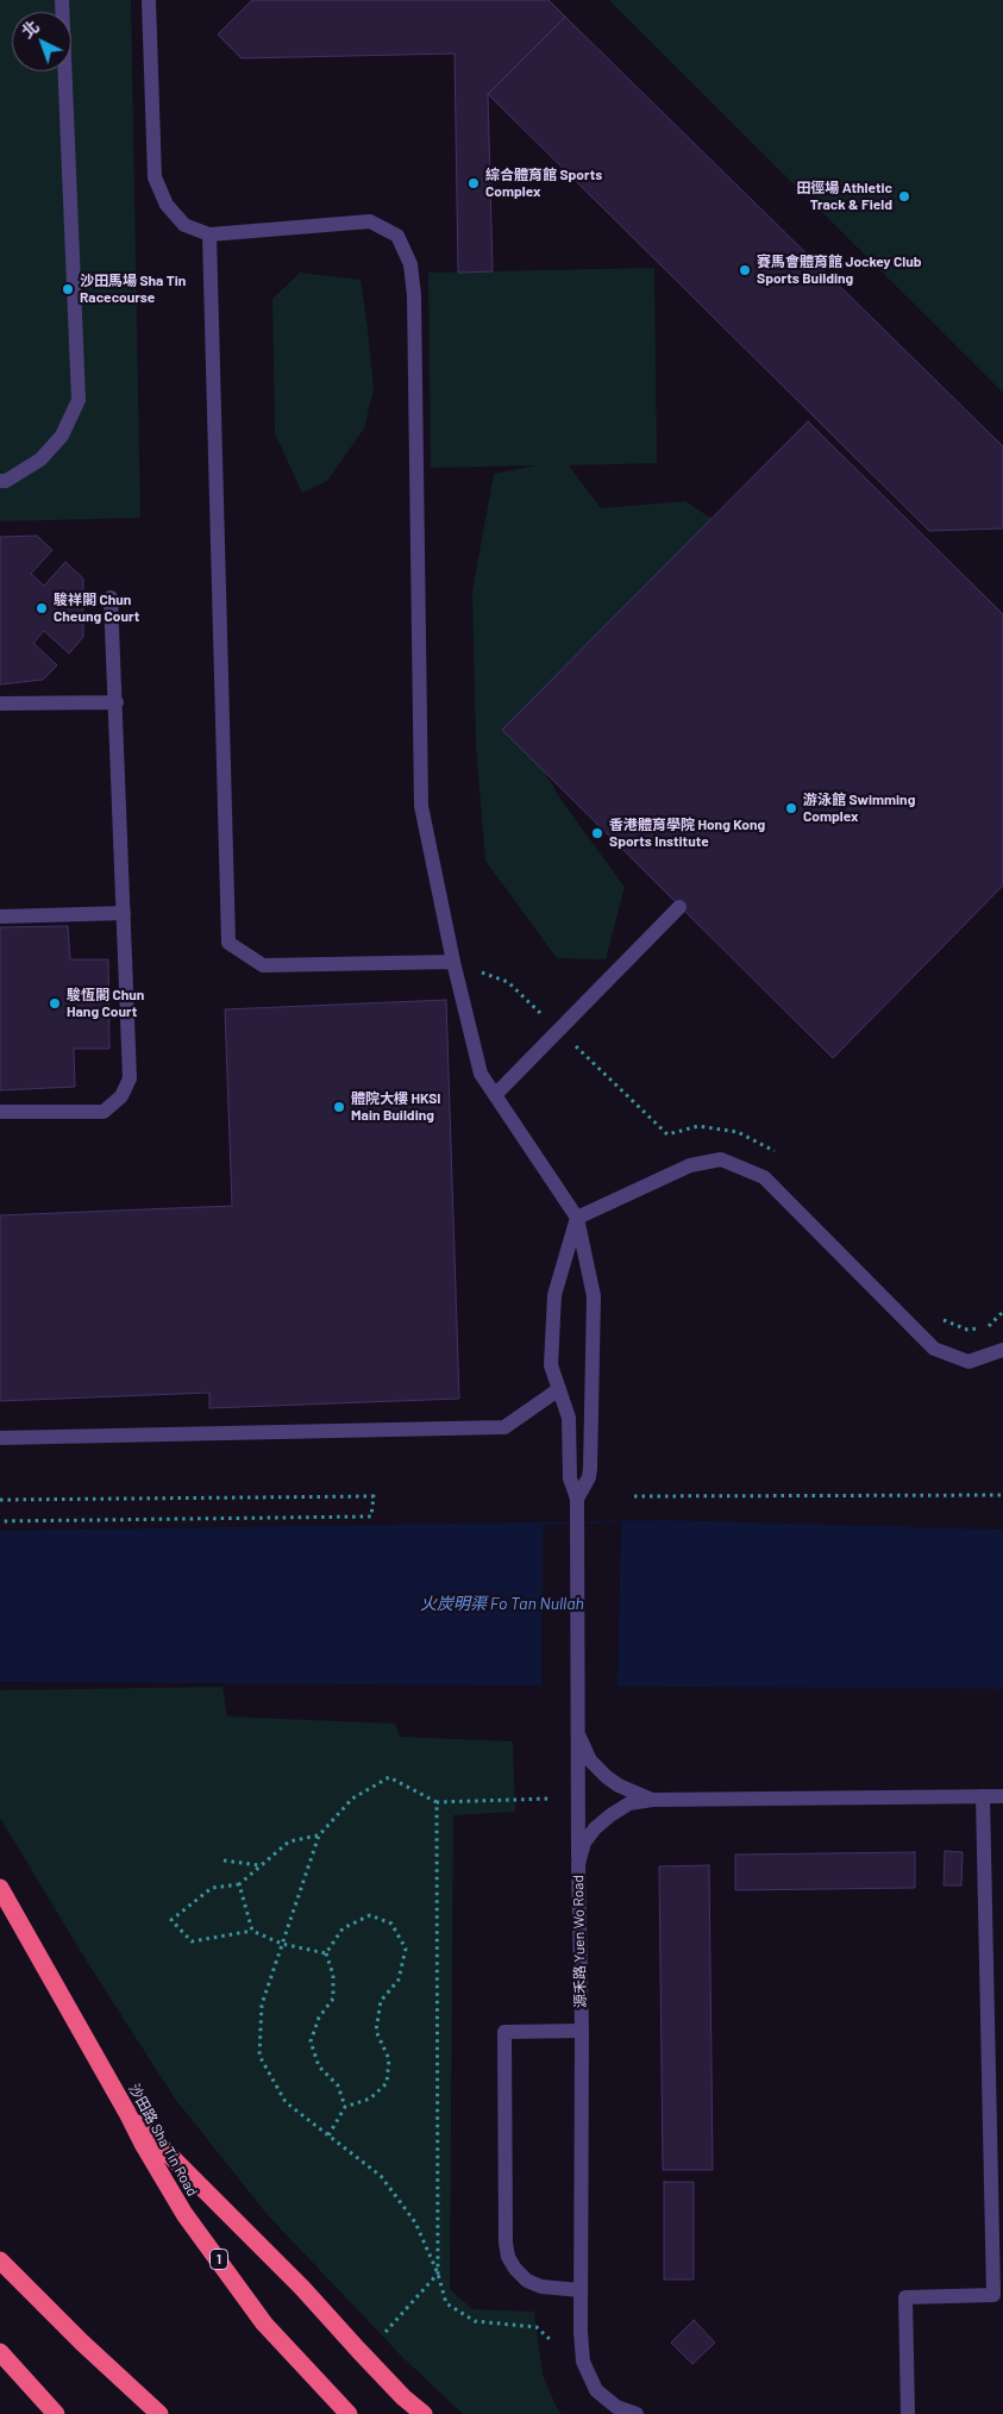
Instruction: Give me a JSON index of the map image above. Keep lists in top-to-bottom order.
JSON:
{
  "streets": {
    "highway": ["沙田路 Sha Tin Road", "1"],
    "street": ["源禾路 Yuen Wo Road"]
  },
  "water": ["火炭明渠 Fo Tan Nullah"],
  "places": [
    "綜合體育館 Sports Complex",
    "田徑場 Athletic Track & Field",
    "賽馬會體育館 Jockey Club Sports Building",
    "沙田馬場 Sha Tin Racecourse",
    "駿祥閣 Chun Cheung Court",
    "游泳館 Swimming Complex",
    "香港體育學院 Hong Kong Sports Institute",
    "駿恆閣 Chun Hang Court",
    "體院大樓 HKSI Main Building"
  ],
  "north": "top left"
}
